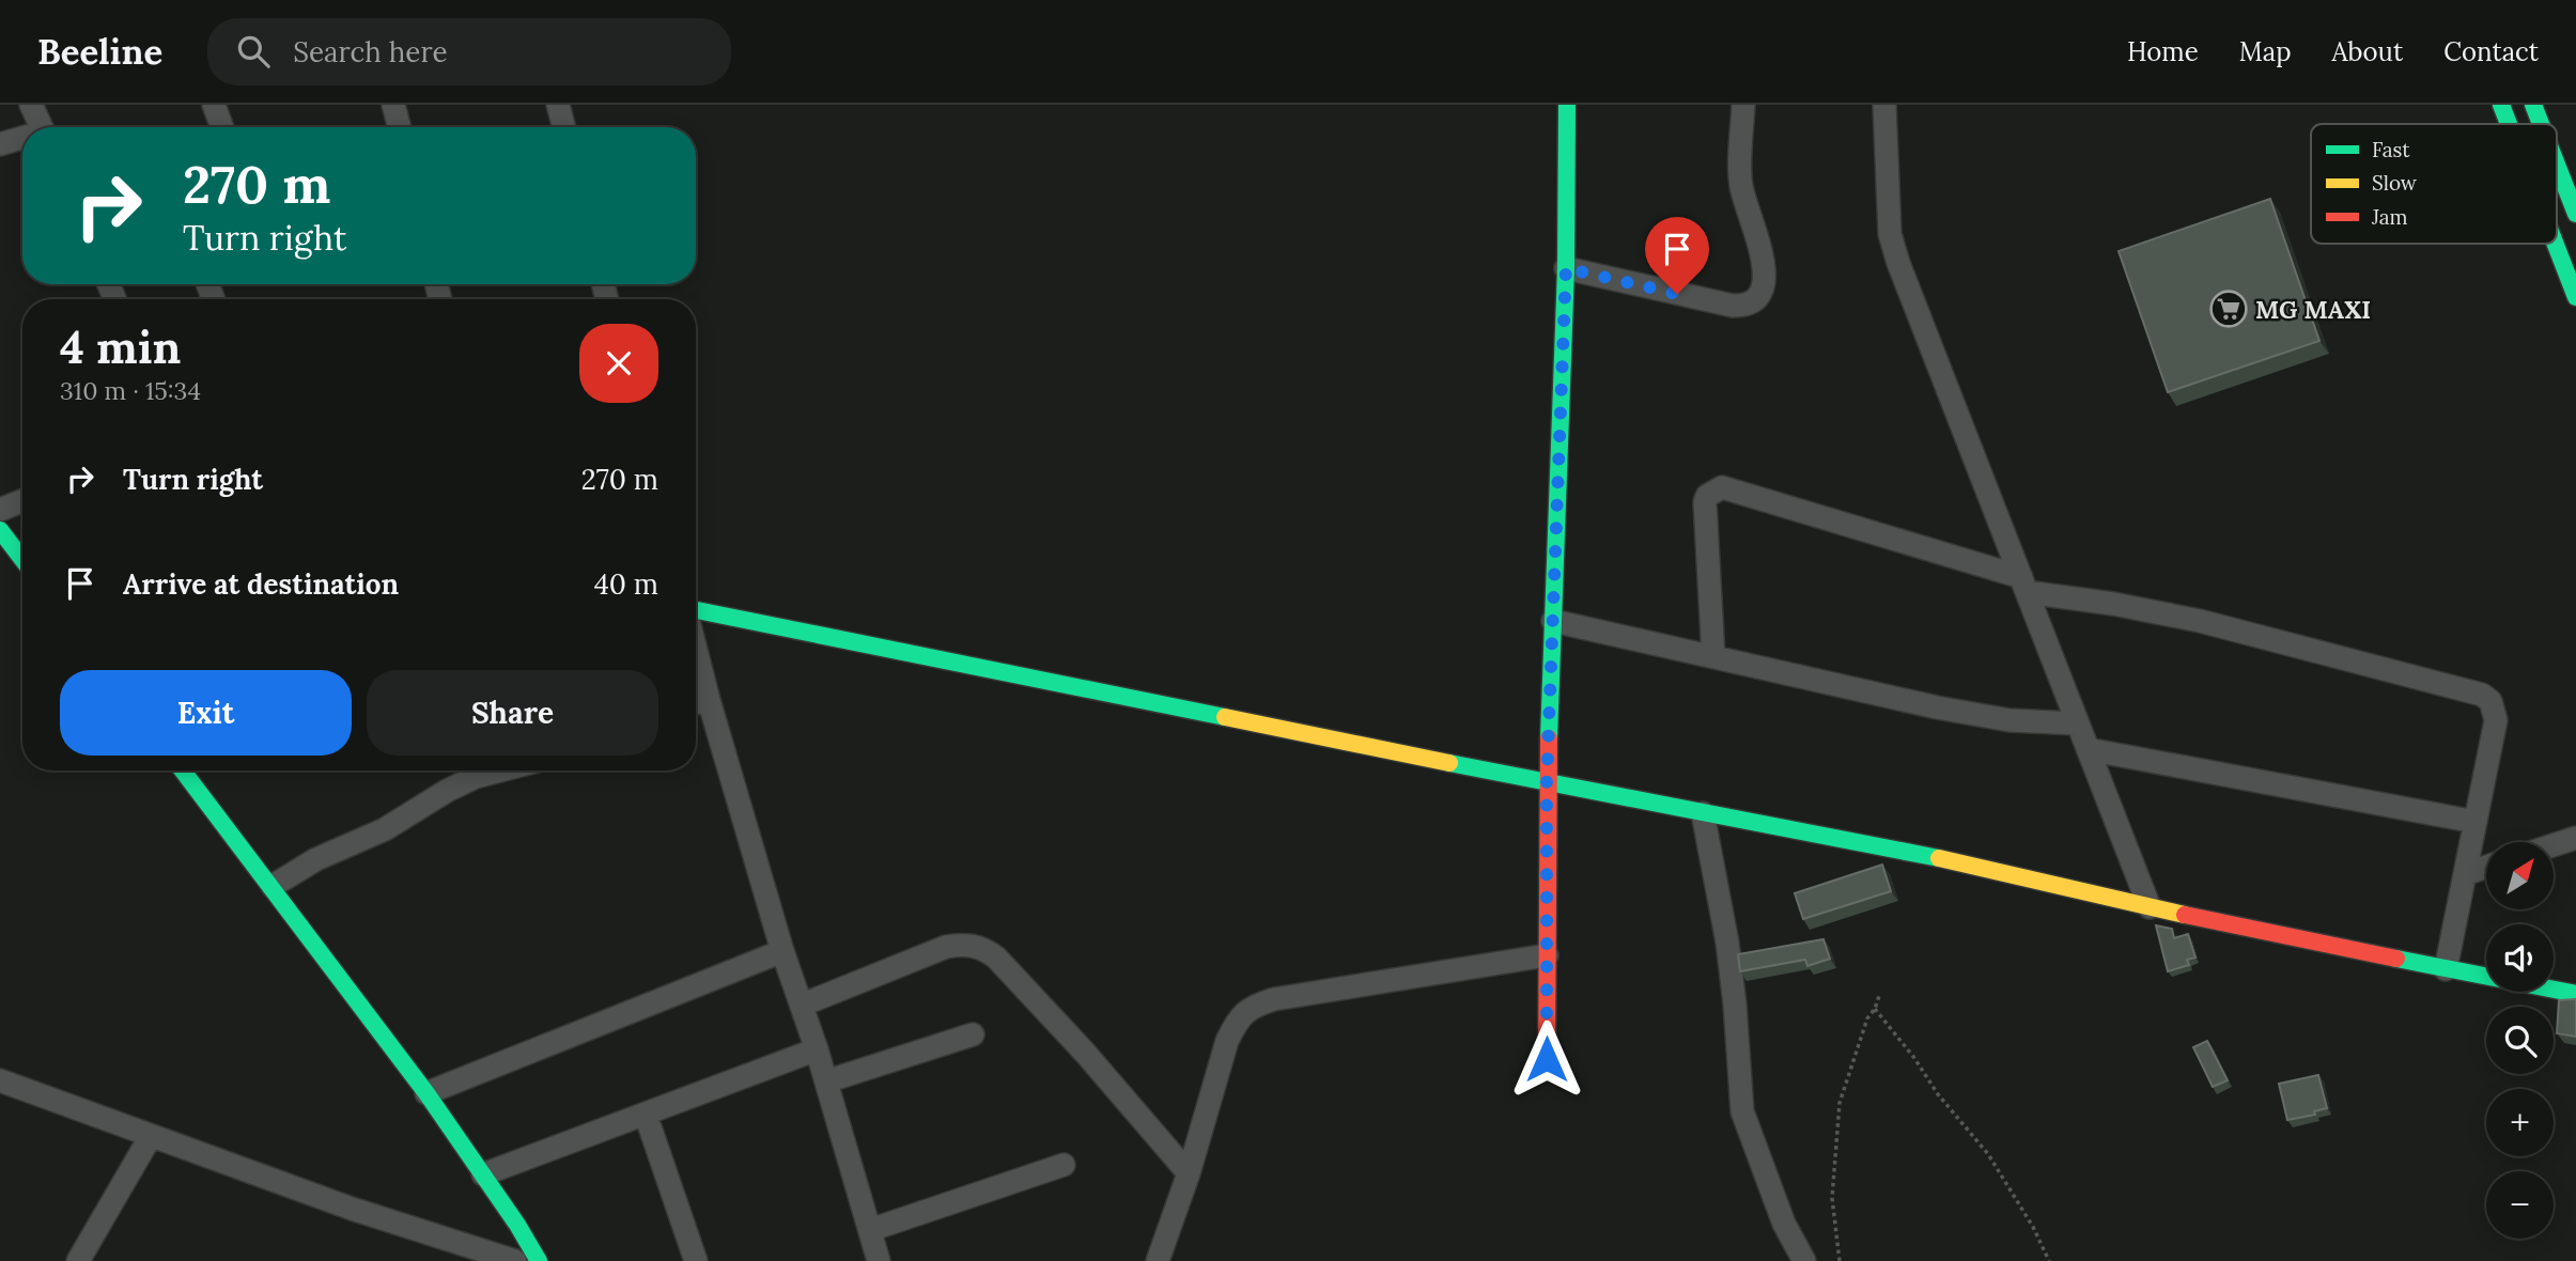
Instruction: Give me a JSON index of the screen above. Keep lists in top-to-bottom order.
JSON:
{
  "places": {
    "supermarket": ["MG MAXI"]
  },
  "legend": ["Fast", "Slow", "Jam"],
  "north": "top right",
  "page": {
    "header": "Beeline",
    "search": "Search here",
    "nav": [
      "Home",
      "Map",
      "About",
      "Contact"
    ],
    "turn": ["270 m", "Turn right"],
    "heading": ["4 min", "310 m · 15:34"],
    "list": [
      {
        "name": "Turn right",
        "value": "270 m"
      },
      {
        "name": "Arrive at destination",
        "value": "40 m"
      }
    ],
    "buttons": ["Exit", "Share"],
    "map_buttons": ["+", "−"]
  }
}
